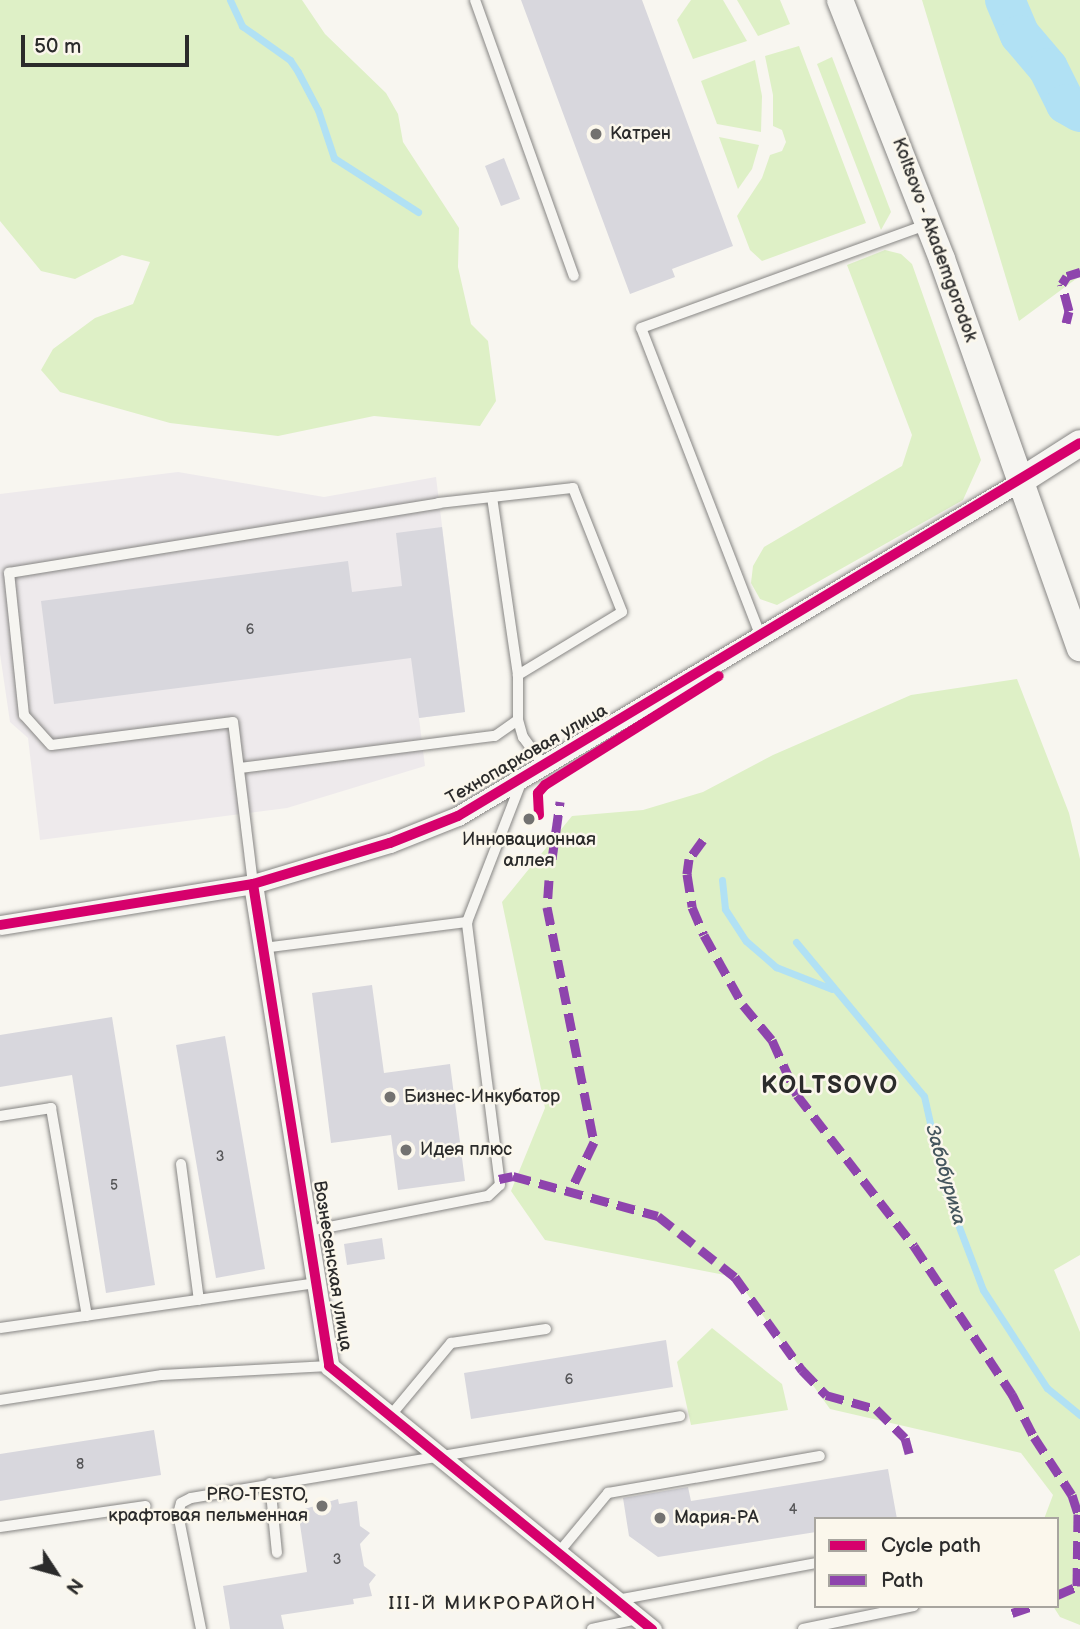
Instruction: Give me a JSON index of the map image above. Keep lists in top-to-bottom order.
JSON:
{
  "streets": {
    "main road": ["Koltsovo - Akademgorodok"],
    "street": ["Технопарковая улица", "Вознесенская улица"]
  },
  "crossings": [
    ["Koltsovo - Akademgorodok", "Технопарковая улица"],
    ["Технопарковая улица", "Вознесенская улица"]
  ],
  "districts": ["KOLTSOVO", "III-Й МИКРОРАЙОН"],
  "water": ["Забобуриха"],
  "places": [
    "Катрен",
    "Инновационная аллея",
    "Бизнес-Инкубатор",
    "Идея плюс",
    "PRO-TESTO, крафтовая пельменная",
    "Мария-РА"
  ],
  "house_numbers": [
    "6",
    "3",
    "5",
    "6",
    "8",
    "4",
    "3"
  ],
  "legend": ["Cycle path", "Path"],
  "scale_bar": "50 m",
  "north": "bottom right"
}
